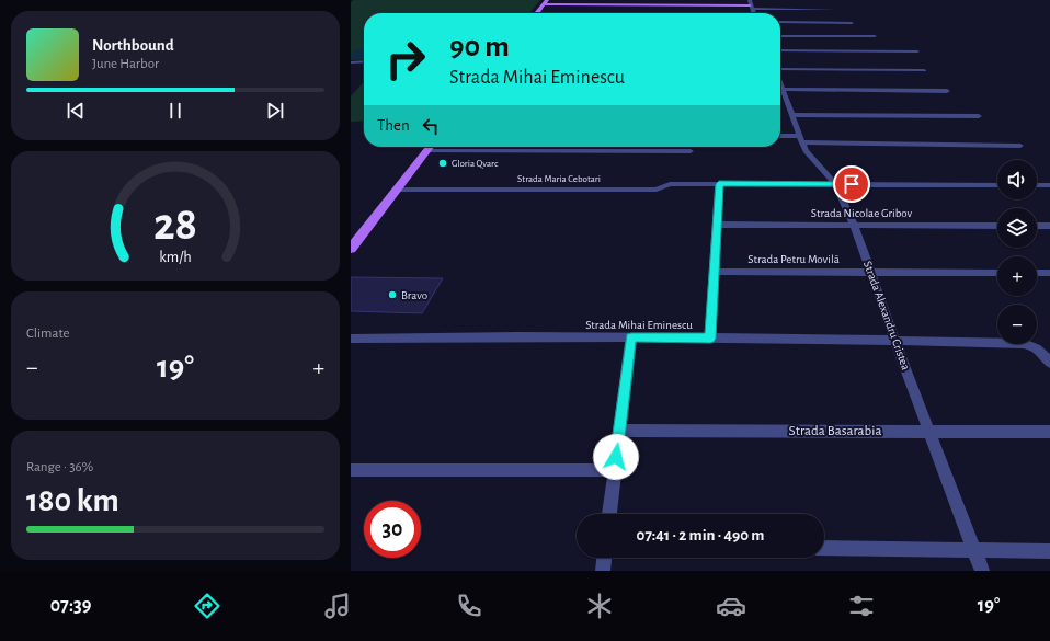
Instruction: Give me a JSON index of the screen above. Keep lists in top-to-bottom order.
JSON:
{
  "streets": {
    "street": [
      "Strada Maria Cebotari",
      "Strada Nicolae Gribov",
      "Strada Petru Movilă",
      "Strada Alexandru Cristea",
      "Strada Mihai Eminescu",
      "Strada Basarabia"
    ]
  },
  "crossings": [
    ["Strada Maria Cebotari", "Strada Alexandru Cristea"],
    ["Strada Nicolae Gribov", "Strada Alexandru Cristea"],
    ["Strada Petru Movilă", "Strada Alexandru Cristea"],
    ["Strada Alexandru Cristea", "Strada Mihai Eminescu"],
    ["Strada Alexandru Cristea", "Strada Basarabia"]
  ],
  "places": ["Gloria Qvarc", "Bravo"],
  "page": {
    "turn": ["90 m", "Strada Mihai Eminescu"],
    "song": ["Northbound", "June Harbor"],
    "then": "Then",
    "map_buttons": ["+", "−"],
    "tile": [
      "Climate",
      ["Range · 36%", "180 km"]
    ],
    "heat": ["−", "19°", "+"],
    "limit": "30",
    "trip": "07:41 · 2 min · 490 m",
    "tabs": ["07:39", "19°"],
    "gauge": ["28", "km/h"]
  }
}
